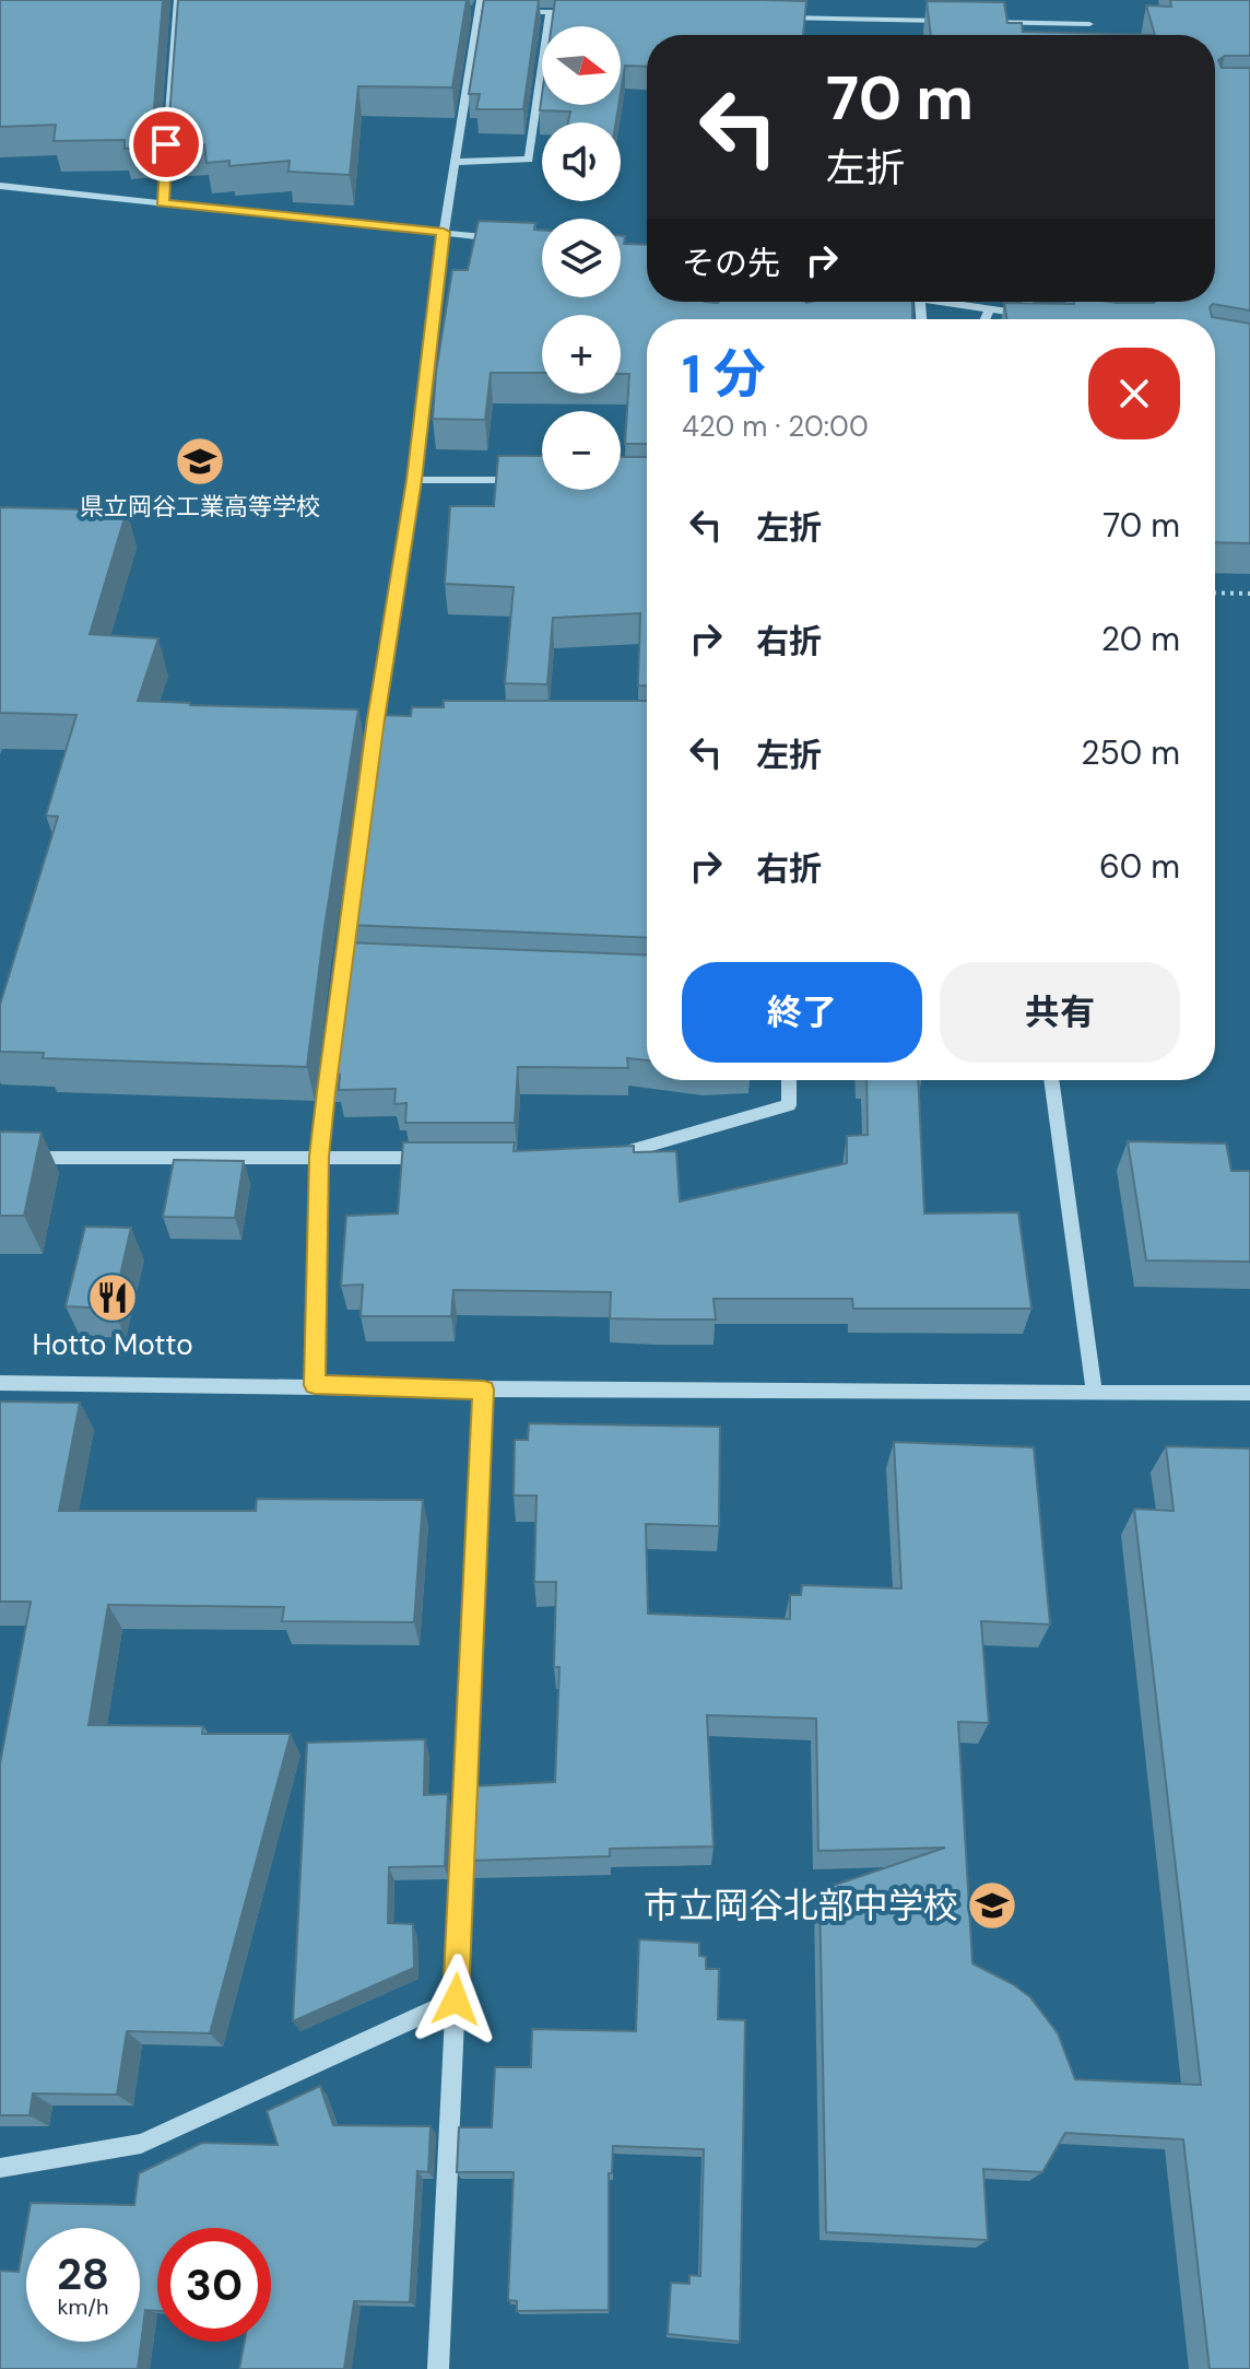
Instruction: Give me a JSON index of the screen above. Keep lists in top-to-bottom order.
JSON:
{
  "places": {
    "school or university": ["県立岡谷工業高等学校", "市立岡谷北部中学校"],
    "restaurant": ["Hotto Motto"]
  },
  "north": "right",
  "page": {
    "map_buttons": ["+", "−"],
    "turn": ["70 m", "左折"],
    "then": "その先",
    "heading": ["1 分", "420 m · 20:00"],
    "list": [
      {
        "name": "左折",
        "value": "70 m"
      },
      {
        "name": "右折",
        "value": "20 m"
      },
      {
        "name": "左折",
        "value": "250 m"
      },
      {
        "name": "右折",
        "value": "60 m"
      }
    ],
    "buttons": ["終了", "共有"],
    "speed": "28 km/h",
    "limit": "30"
  }
}
